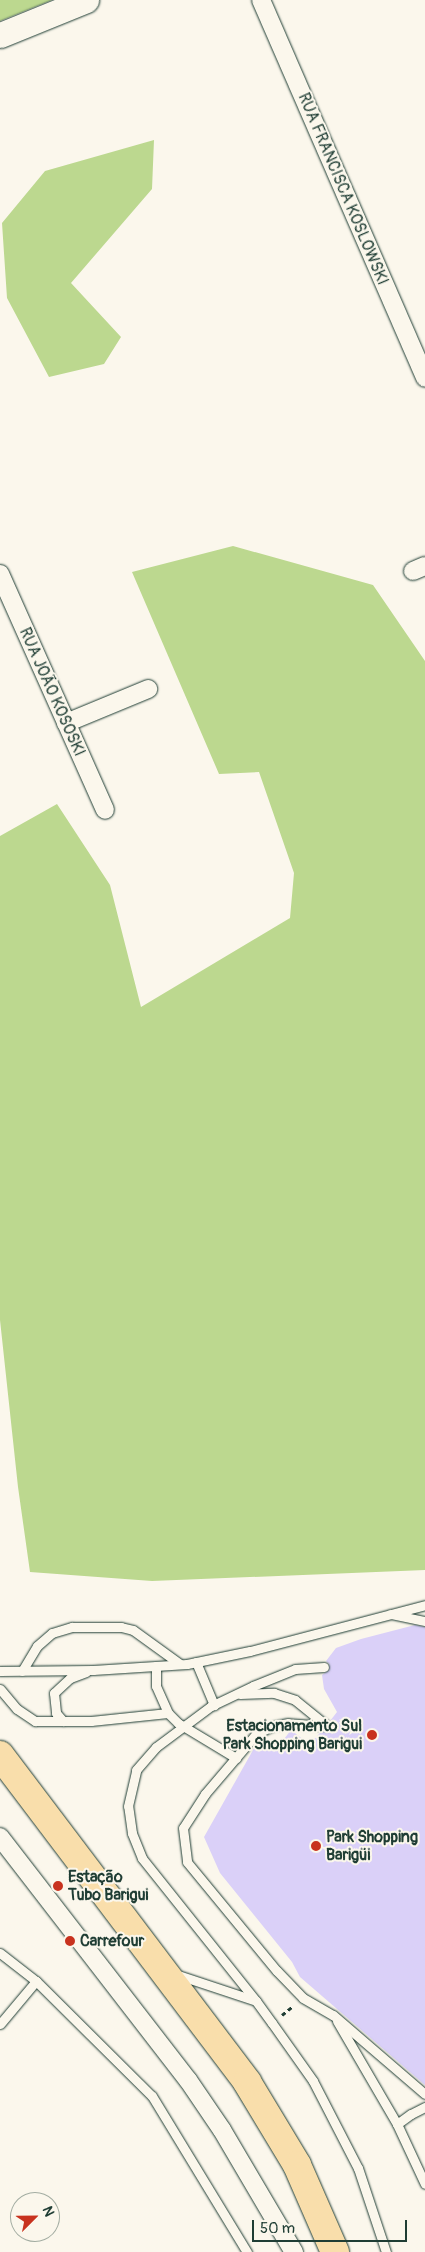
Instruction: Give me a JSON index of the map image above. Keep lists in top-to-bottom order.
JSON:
{
  "streets": {
    "street": ["RUA FRANCISCA KOSLOWSKI", "RUA JOÃO KOSOSKI"]
  },
  "places": [
    "Estacionamento Sul Park Shopping Barigui",
    "Park Shopping Barigüi",
    "Estação Tubo Barigui",
    "Carrefour"
  ],
  "scale_bar": "50 m",
  "north": "top right"
}
